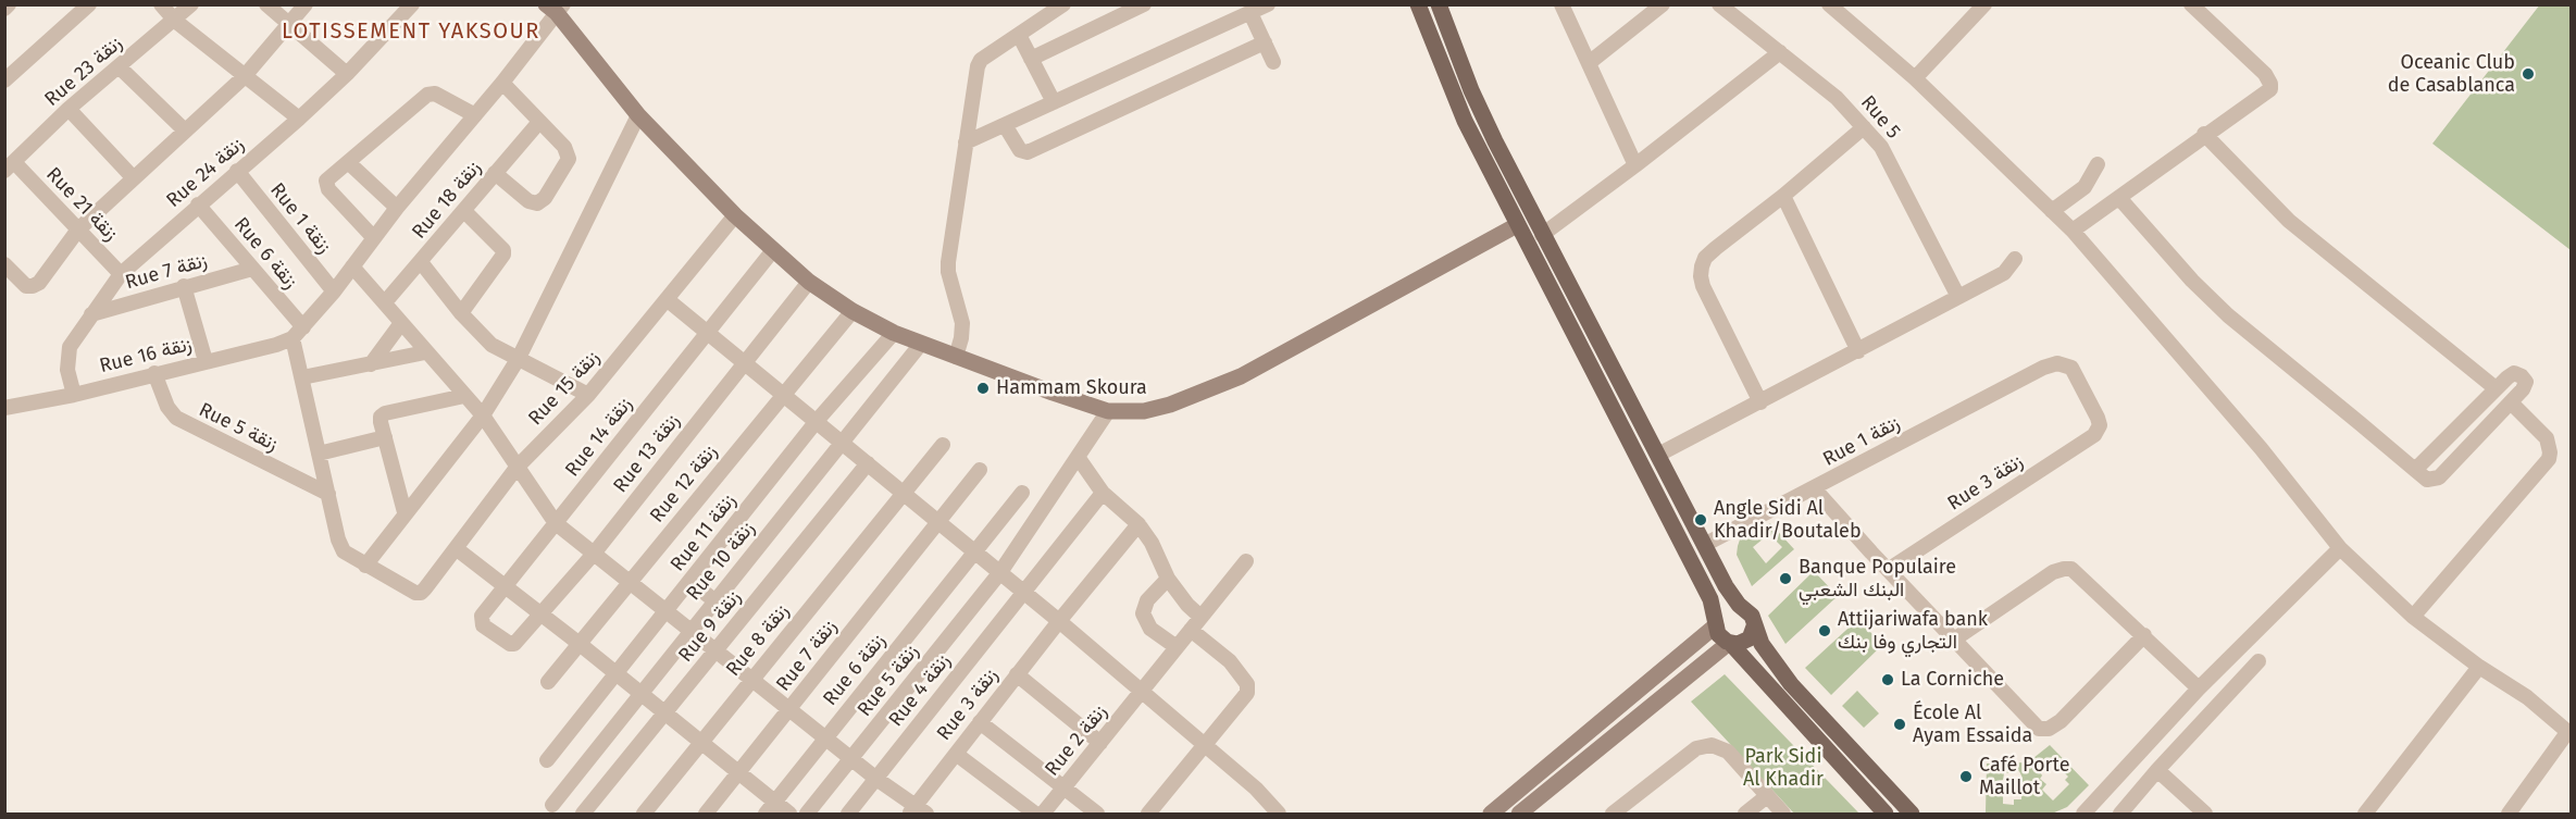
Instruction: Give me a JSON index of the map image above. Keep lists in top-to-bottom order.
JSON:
{
  "streets": {
    "street": [
      "Rue 23 زنقة",
      "Rue 5",
      "Rue 24 زنقة",
      "Rue 18 زنقة",
      "Rue 21 زنقة",
      "Rue 1 زنقة",
      "Rue 6 زنقة",
      "Rue 7 زنقة",
      "Rue 16 زنقة",
      "Rue 15 زنقة",
      "Rue 5 زنقة",
      "Rue 14 زنقة",
      "Rue 13 زنقة",
      "Rue 3 زنقة",
      "Rue 12 زنقة",
      "Rue 11 زنقة",
      "Rue 10 زنقة",
      "Rue 9 زنقة",
      "Rue 8 زنقة",
      "Rue 4 زنقة",
      "Rue 2 زنقة"
    ]
  },
  "crossings": [
    ["Rue 23 زنقة", "Rue 21 زنقة"],
    ["Rue 24 زنقة", "Rue 21 زنقة"],
    ["Rue 24 زنقة", "Rue 1 زنقة"],
    ["Rue 24 زنقة", "Rue 6 زنقة"],
    ["Rue 24 زنقة", "Rue 7 زنقة"],
    ["Rue 24 زنقة", "Rue 16 زنقة"],
    ["Rue 1 زنقة", "Rue 3 زنقة"],
    ["Rue 6 زنقة", "Rue 7 زنقة"],
    ["Rue 6 زنقة", "Rue 16 زنقة"],
    ["Rue 16 زنقة", "Rue 5 زنقة"],
    ["Rue 14 زنقة", "Rue 13 زنقة"]
  ],
  "districts": ["LOTISSEMENT YAKSOUR"],
  "parks": ["Park Sidi Al Khadir"],
  "places": [
    "Oceanic Club de Casablanca",
    "Hammam Skoura",
    "Angle Sidi Al Khadir/Boutaleb",
    "Banque Populaire البنك الشعبي",
    "Attijariwafa bank التجاري وفا بنك",
    "La Corniche",
    "École Al Ayam Essaida",
    "Café Porte Maillot"
  ]
}
